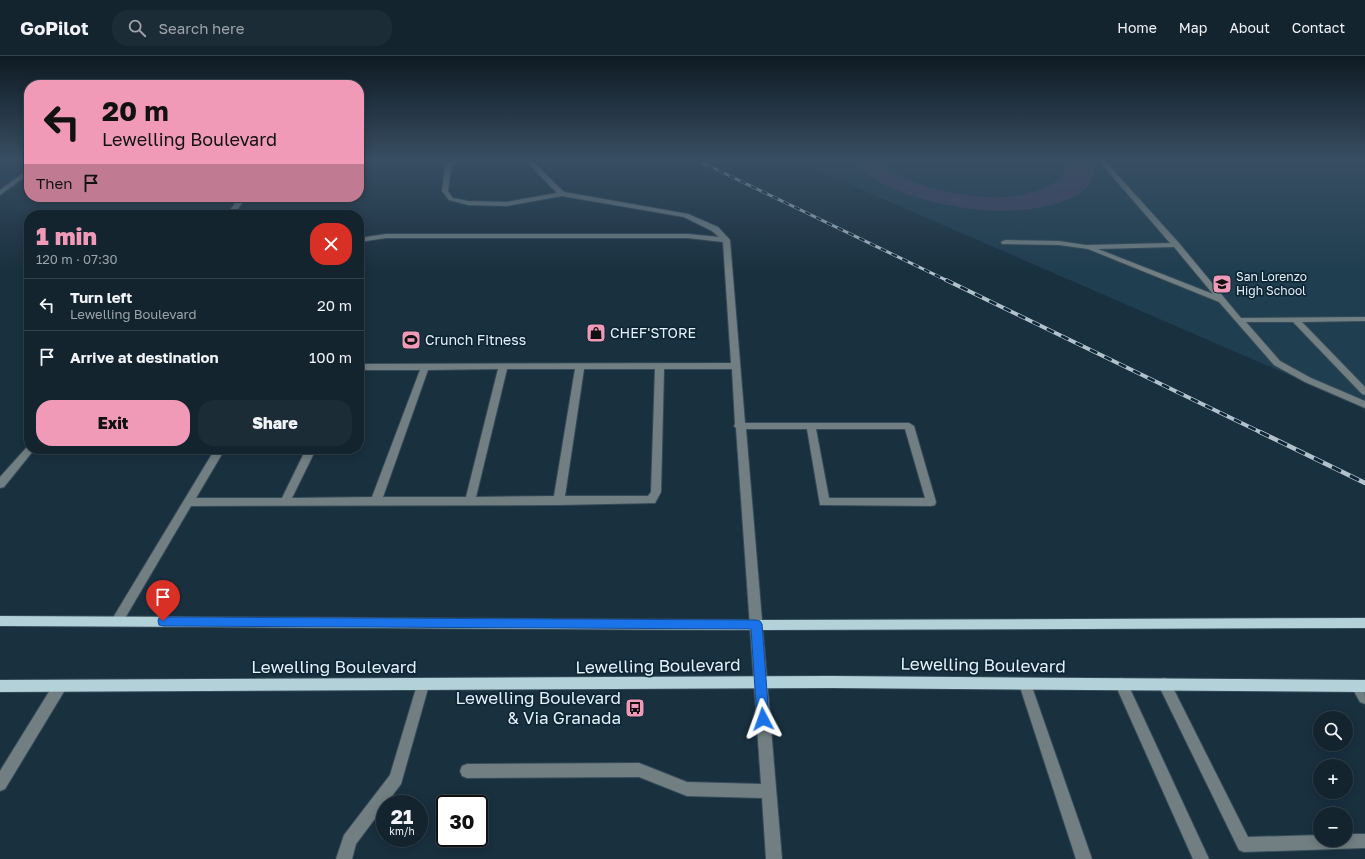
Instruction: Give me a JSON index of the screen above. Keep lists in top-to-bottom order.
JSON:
{
  "streets": {
    "main road": ["Lewelling Boulevard"]
  },
  "places": {
    "school or university": ["San Lorenzo High School"],
    "shop": ["CHEF'STORE"],
    "sports": ["Crunch Fitness"],
    "bus stop": ["Lewelling Boulevard & Via Granada"]
  },
  "page": {
    "header": "GoPilot",
    "search": "Search here",
    "nav": [
      "Home",
      "Map",
      "About",
      "Contact"
    ],
    "turn": ["20 m", "Lewelling Boulevard"],
    "then": "Then",
    "heading": ["1 min", "120 m · 07:30"],
    "list": [
      {
        "name": "Turn left",
        "note": "Lewelling Boulevard",
        "value": "20 m"
      },
      {
        "name": "Arrive at destination",
        "value": "100 m"
      }
    ],
    "buttons": ["Exit", "Share"],
    "map_buttons": ["+", "−"],
    "speed": "21 km/h",
    "limit": "30"
  }
}
